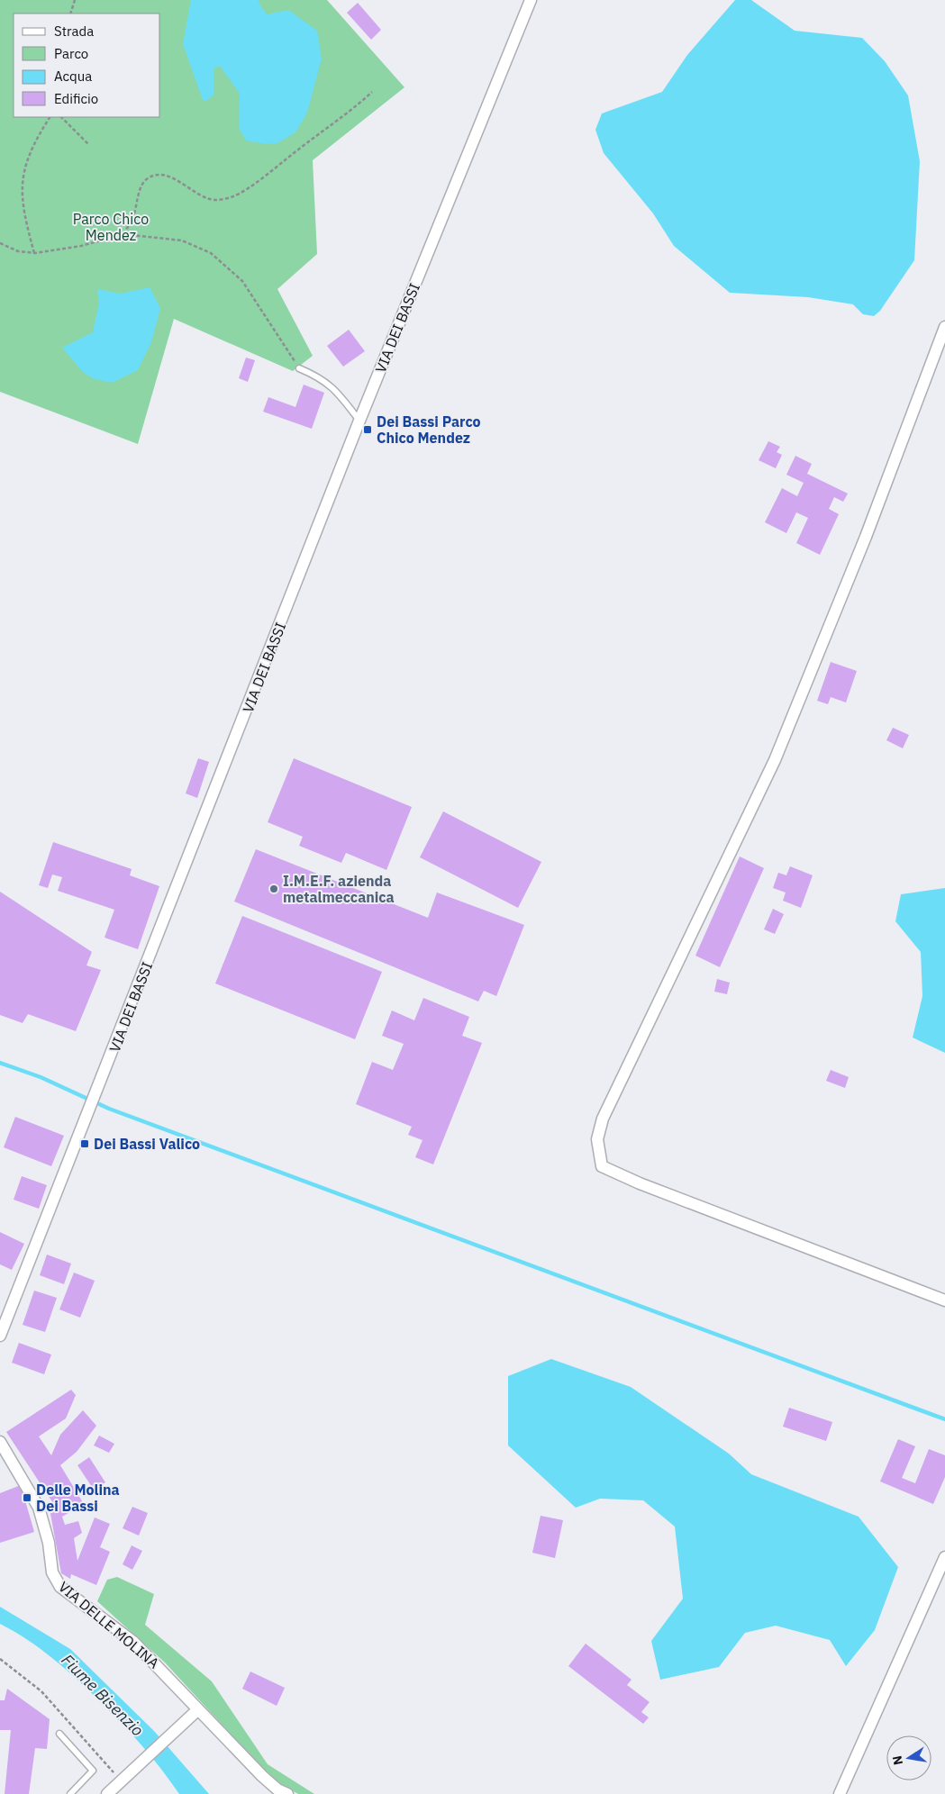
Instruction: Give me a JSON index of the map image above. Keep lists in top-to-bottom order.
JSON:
{
  "streets": {
    "street": ["VIA DEI BASSI", "VIA DELLE MOLINA"]
  },
  "water": ["Fiume Bisenzio"],
  "parks": ["Parco Chico Mendez"],
  "places": {
    "transit": ["Dei Bassi Parco Chico Mendez", "Dei Bassi Valico", "Delle Molina Dei Bassi"],
    "other": ["I.M.E.F. azienda metalmeccanica"]
  },
  "legend": [
    "Strada",
    "Parco",
    "Acqua",
    "Edificio"
  ],
  "north": "left"
}
